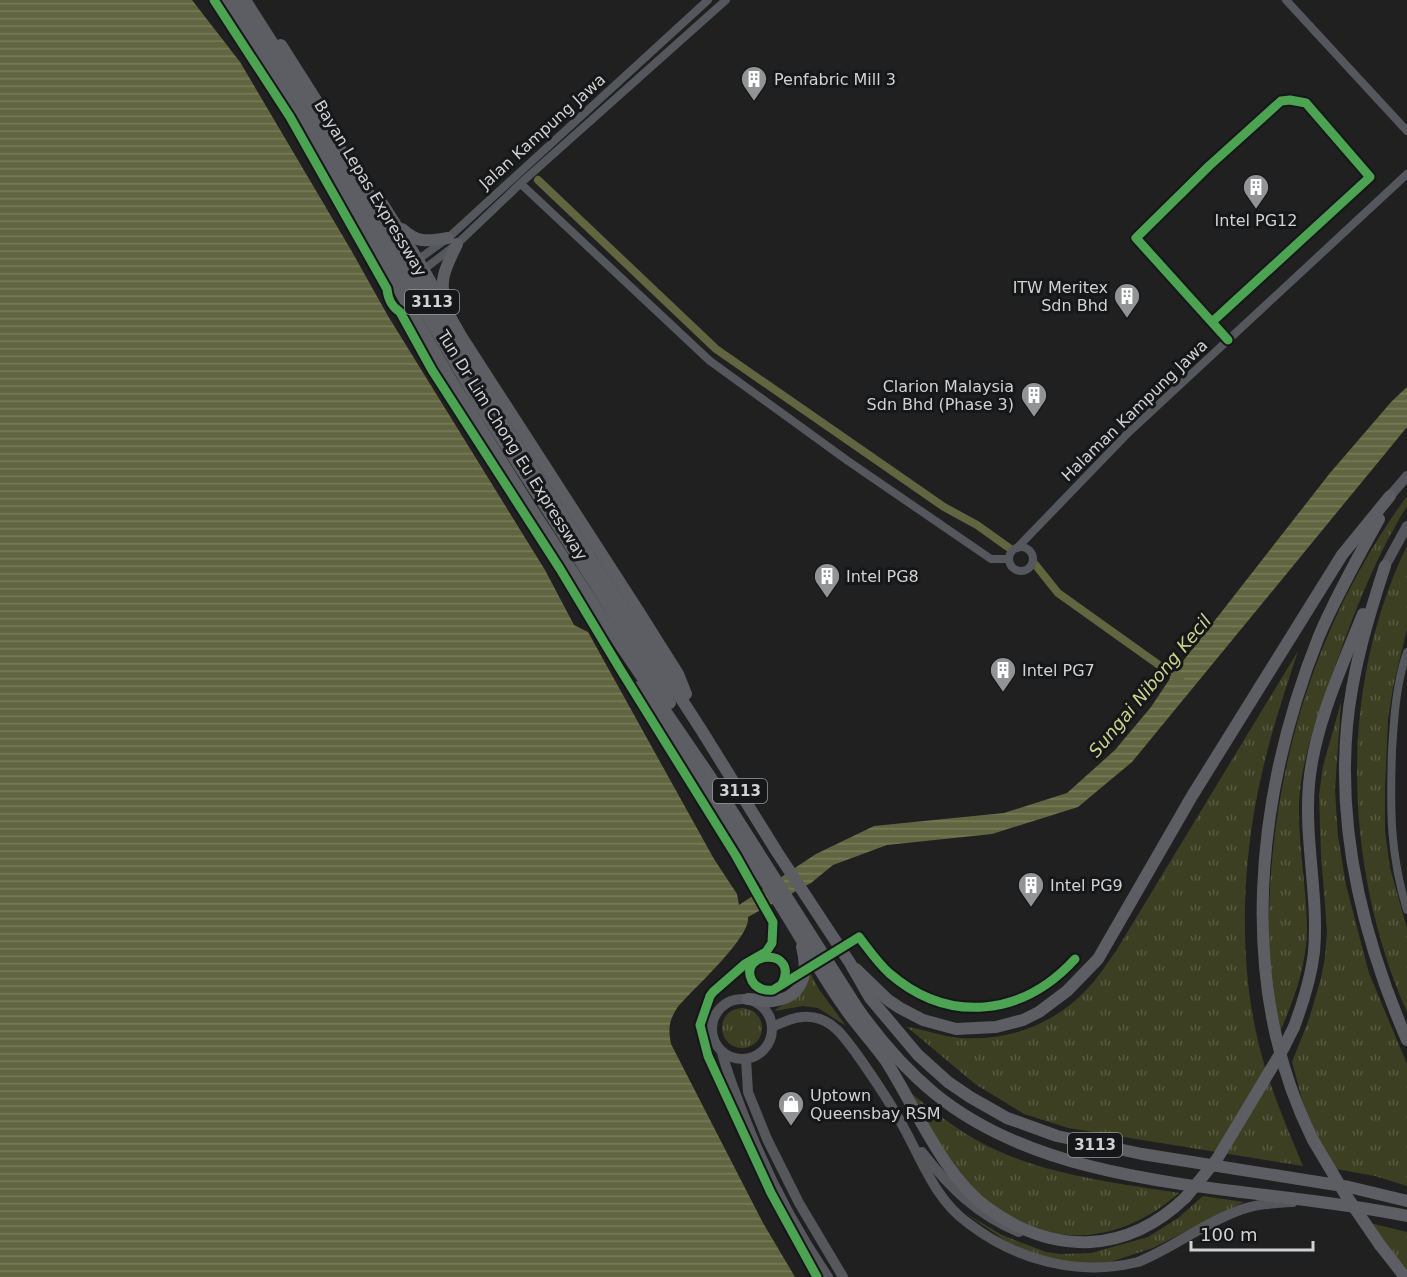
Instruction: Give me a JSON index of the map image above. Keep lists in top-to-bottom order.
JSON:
{
  "streets": {
    "highway": ["Bayan Lepas Expressway", "3113", "Tun Dr Lim Chong Eu Expressway"],
    "street": ["Jalan Kampung Jawa", "Halaman Kampung Jawa"]
  },
  "crossings": [
    ["Jalan Kampung Jawa", "Tun Dr Lim Chong Eu Expressway"],
    ["Bayan Lepas Expressway", "Tun Dr Lim Chong Eu Expressway"]
  ],
  "water": ["Sungai Nibong Kecil"],
  "places": {
    "building": [
      "Penfabric Mill 3",
      "Intel PG12",
      "ITW Meritex Sdn Bhd",
      "Clarion Malaysia Sdn Bhd (Phase 3)",
      "Intel PG8",
      "Intel PG7",
      "Intel PG9"
    ],
    "shop": ["Uptown Queensbay RSM"]
  },
  "scale_bar": "100 m"
}
